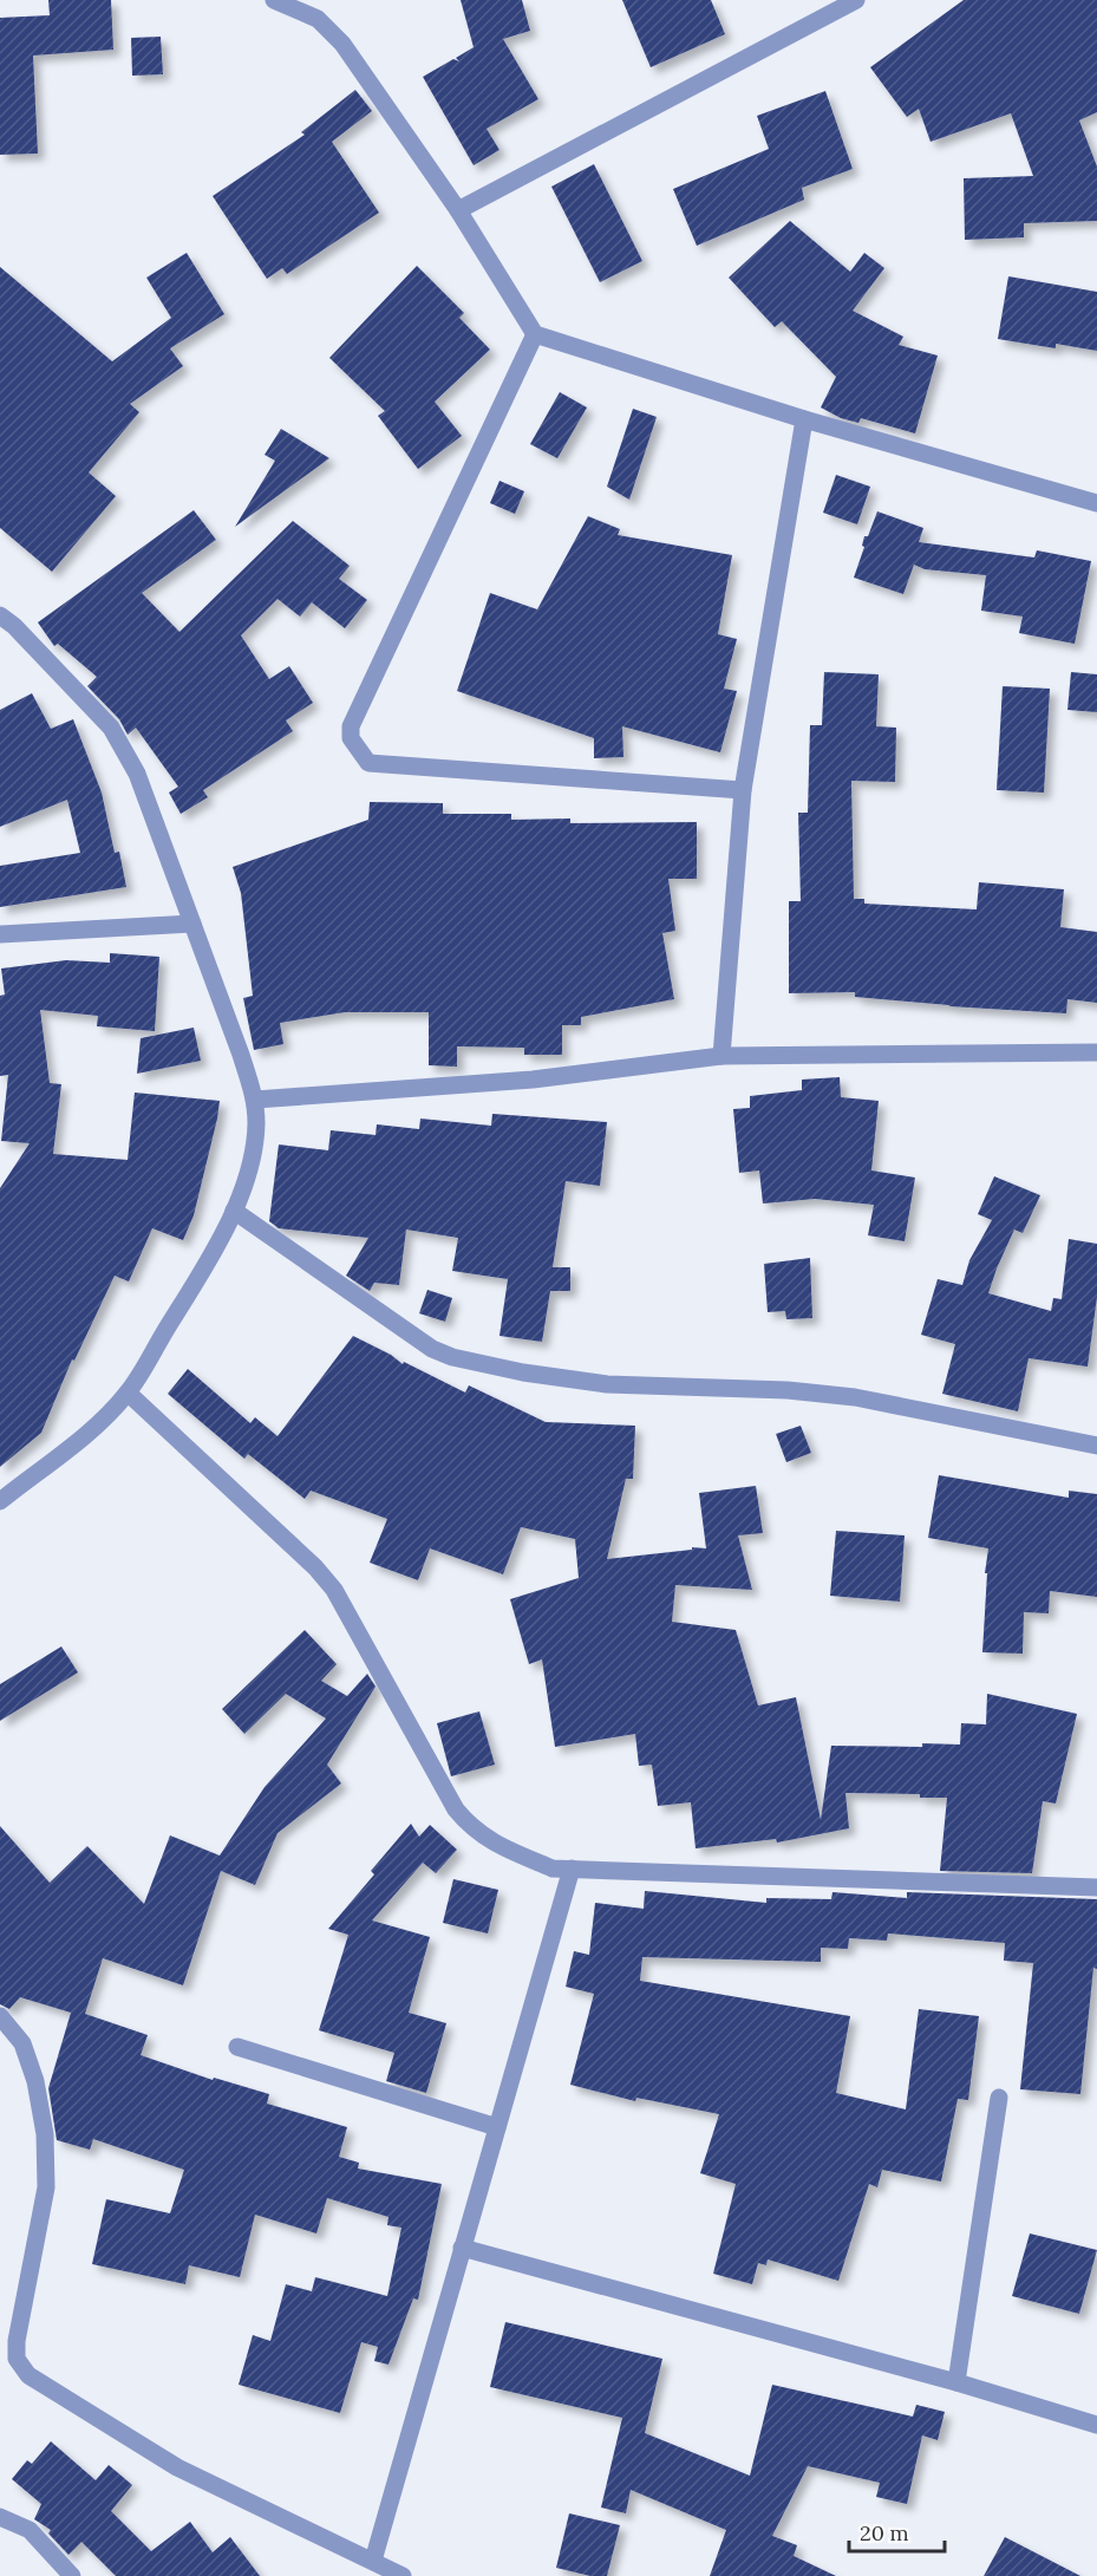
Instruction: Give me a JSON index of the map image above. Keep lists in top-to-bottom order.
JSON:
{
  "scale_bar": "20 m"
}
